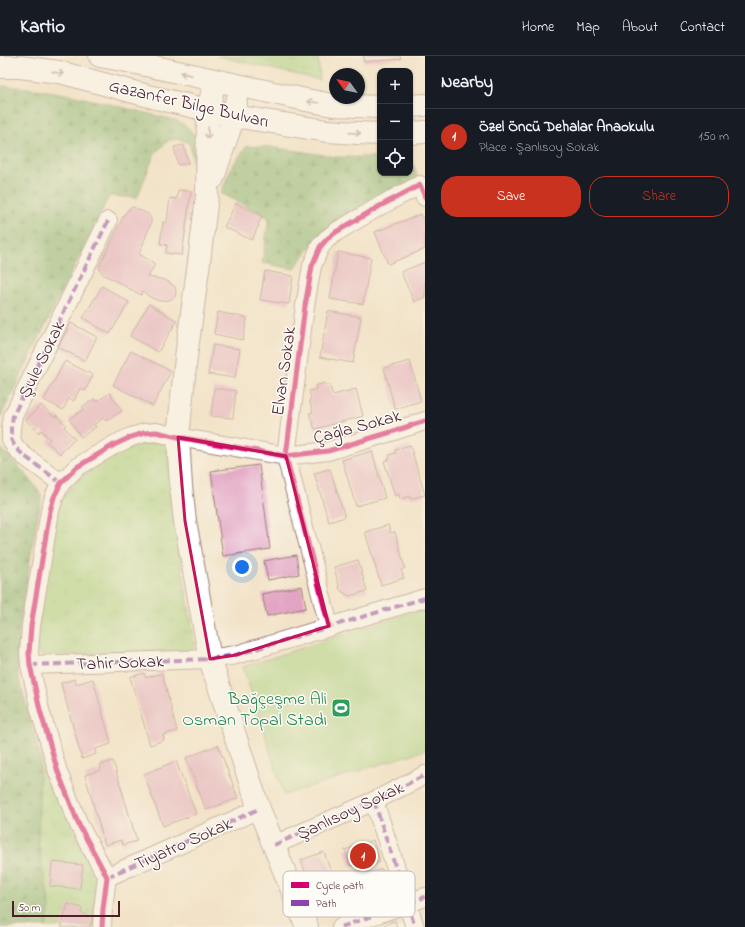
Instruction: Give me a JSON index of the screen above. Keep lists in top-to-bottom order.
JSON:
{
  "streets": {
    "main road": ["Gazanfer Bilge Bulvarı"],
    "street": [
      "Şule Sokak",
      "Elvan Sokak",
      "Çağla Sokak",
      "Tahir Sokak",
      "Şanlısoy Sokak",
      "Tiyatro Sokak"
    ]
  },
  "crossings": [
    ["Şule Sokak", "Çağla Sokak"],
    ["Elvan Sokak", "Çağla Sokak"],
    ["Çağla Sokak", "Tahir Sokak"],
    ["Çağla Sokak", "Tiyatro Sokak"]
  ],
  "places": {
    "sports": ["Bağçeşme Ali Osman Topal Stadı"]
  },
  "legend": ["Cycle path", "Path"],
  "scale_bar": "50 m",
  "north": "top left",
  "page": {
    "header": "Kartio",
    "nav": [
      "Home",
      "Map",
      "About",
      "Contact"
    ],
    "heading": "Nearby",
    "map_buttons": ["+", "−"],
    "list": [
      {
        "mark": "1",
        "name": "Özel Öncü Dehalar Anaokulu",
        "note": "Place · Şanlısoy Sokak",
        "value": "150 m"
      }
    ],
    "buttons": ["Save", "Share"],
    "pins": "1",
    "scale": "50 m"
  }
}
